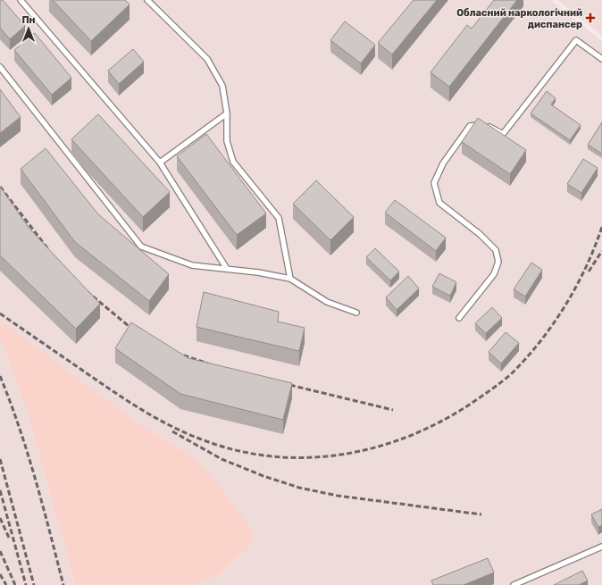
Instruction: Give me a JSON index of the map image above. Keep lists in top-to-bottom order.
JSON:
{
  "places": {
    "health": ["Обласний наркологічний диспансер"]
  },
  "north": "top"
}
